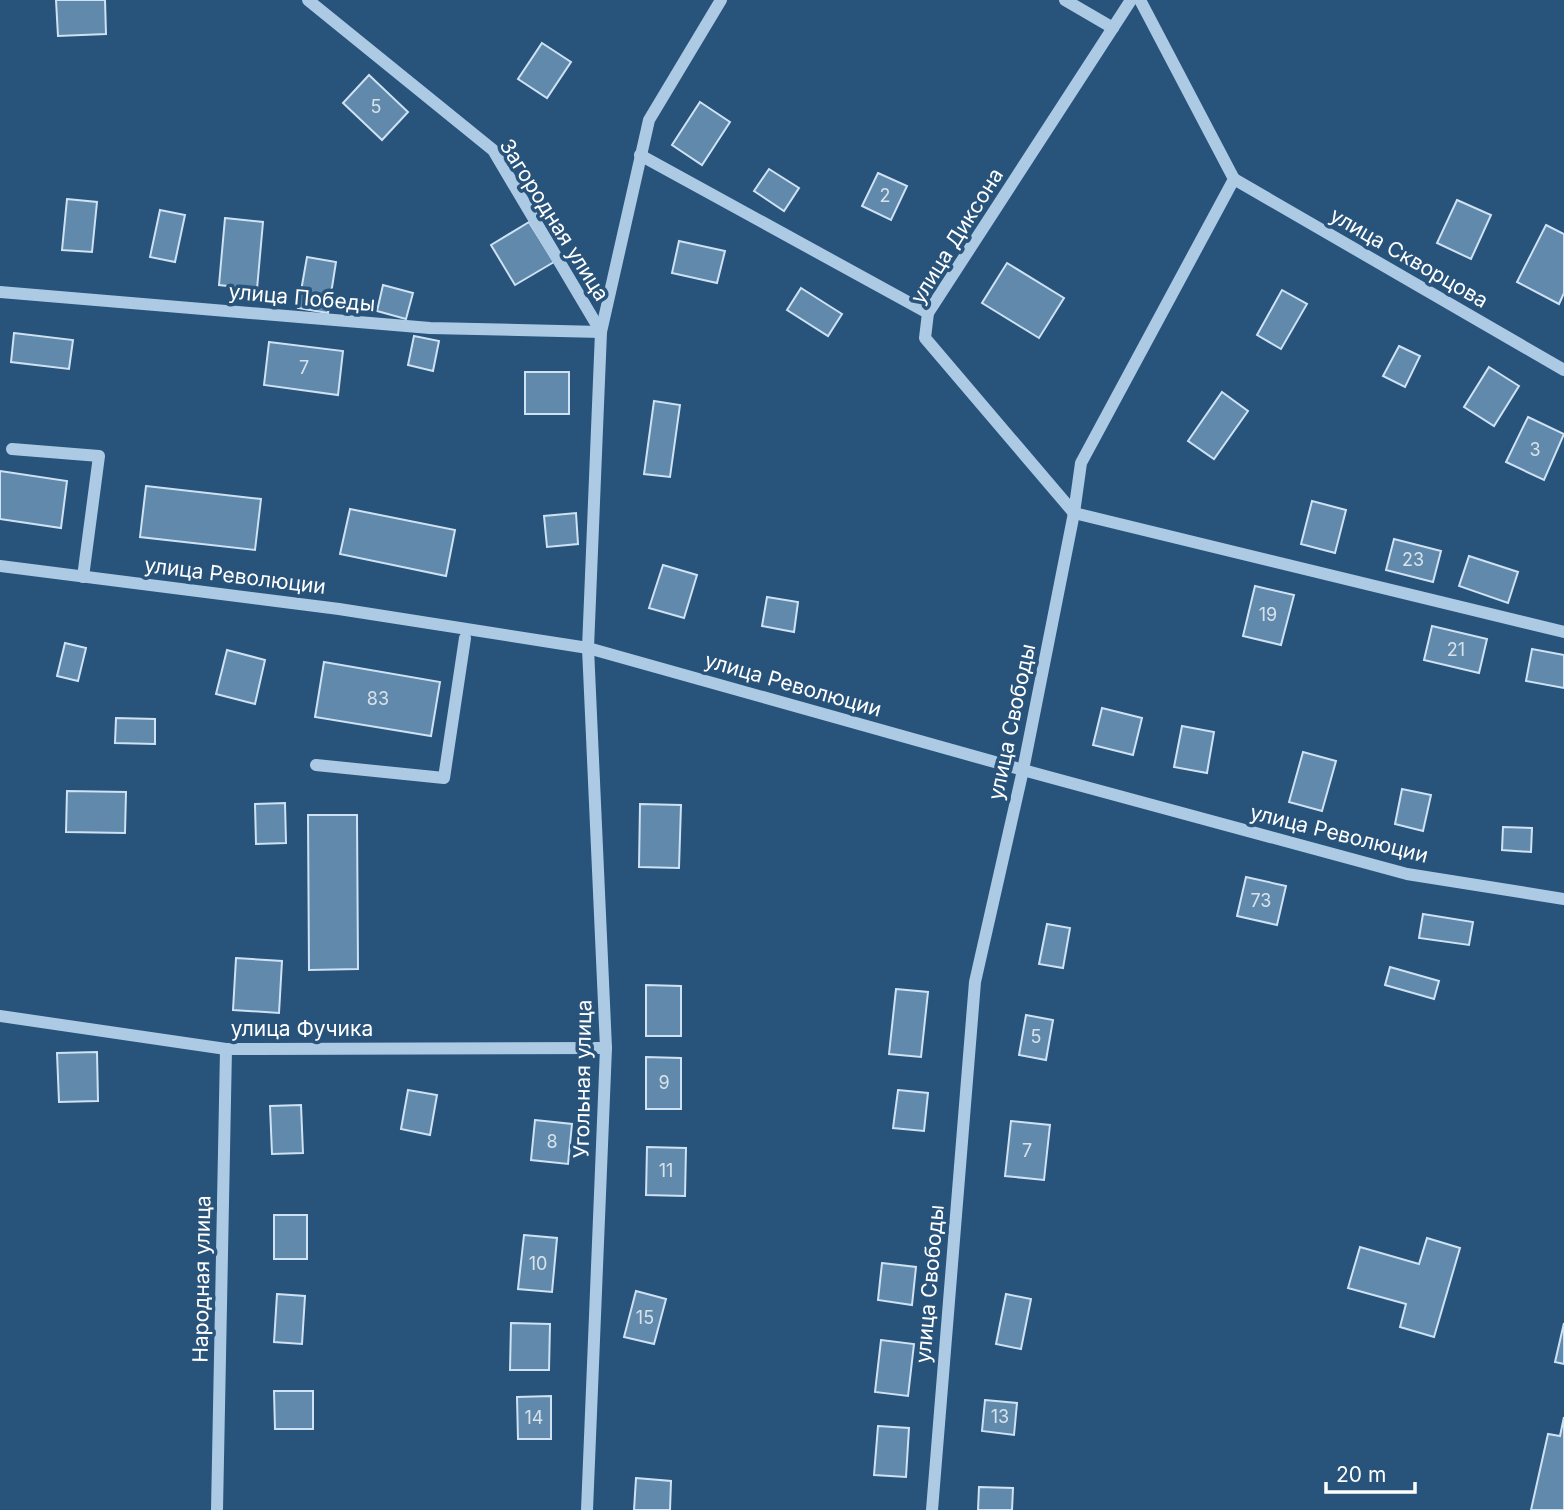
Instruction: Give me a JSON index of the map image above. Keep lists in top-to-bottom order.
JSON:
{
  "streets": {
    "street": [
      "Загородная улица",
      "улица Диксона",
      "улица Скворцова",
      "улица Победы",
      "улица Революции",
      "улица Свободы",
      "улица Фучика",
      "Угольная улица",
      "Народная улица"
    ]
  },
  "crossings": [
    ["Загородная улица", "улица Победы"],
    ["Загородная улица", "Угольная улица"],
    ["улица Диксона", "улица Свободы"],
    ["улица Скворцова", "улица Свободы"],
    ["улица Победы", "Угольная улица"],
    ["улица Революции", "улица Свободы"],
    ["улица Революции", "Угольная улица"],
    ["улица Фучика", "Угольная улица"],
    ["улица Фучика", "Народная улица"]
  ],
  "house_numbers": [
    "5",
    "2",
    "7",
    "3",
    "23",
    "19",
    "21",
    "83",
    "73",
    "5",
    "9",
    "8",
    "7",
    "11",
    "10",
    "15",
    "13",
    "14"
  ],
  "scale_bar": "20 m"
}
